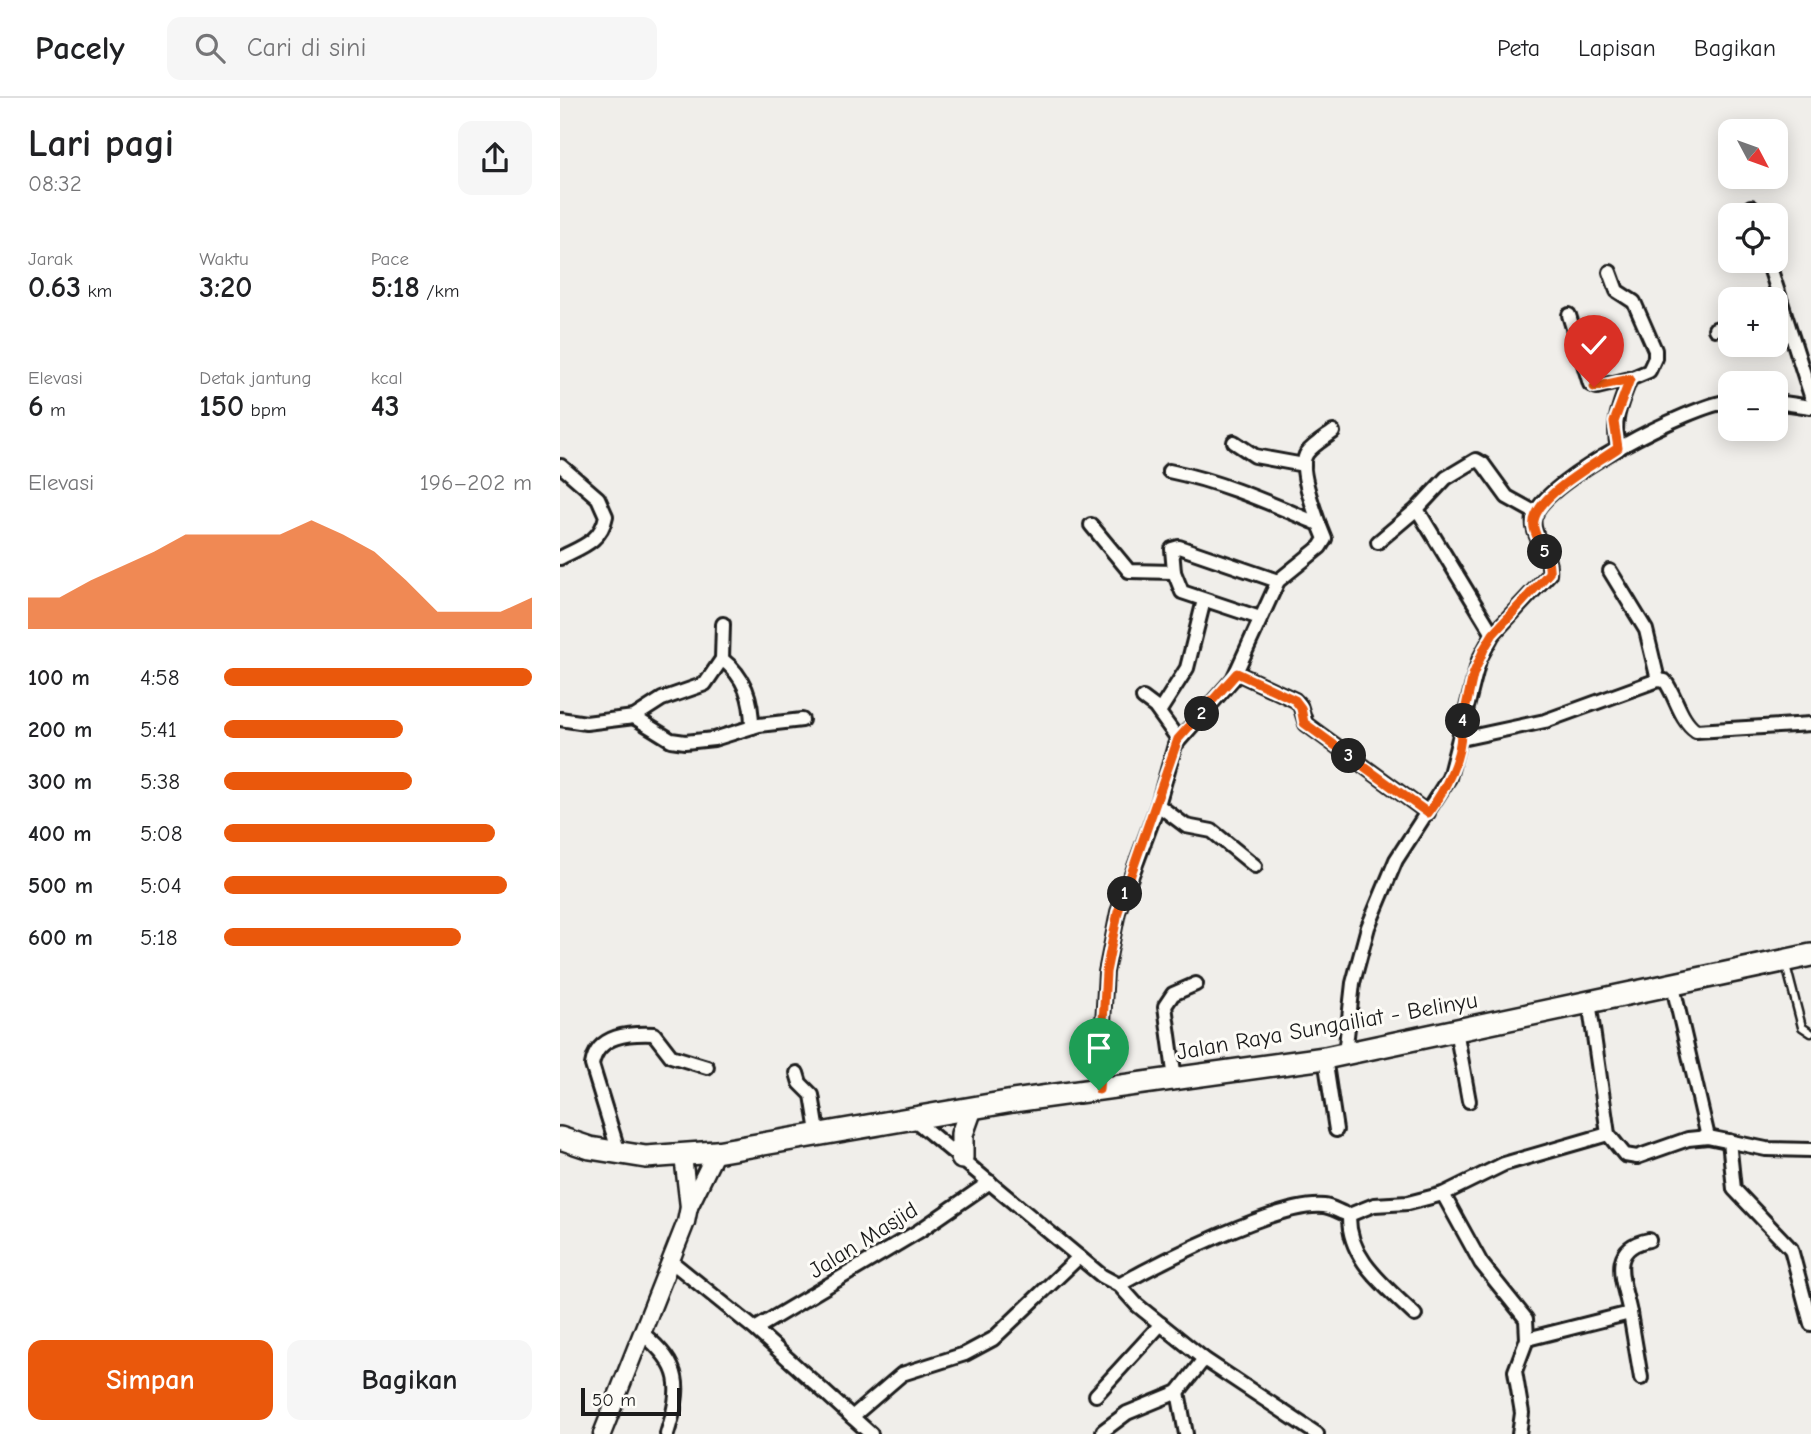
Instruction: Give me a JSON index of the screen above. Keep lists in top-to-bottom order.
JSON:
{
  "streets": {
    "highway": ["Jalan Raya Sungailiat - Belinyu"],
    "street": ["Jalan Masjid"]
  },
  "scale_bar": "50 m",
  "north": "bottom right",
  "page": {
    "header": "Pacely",
    "search": "Cari di sini",
    "nav": ["Peta", "Lapisan", "Bagikan"],
    "heading": ["Lari pagi", "08:32"],
    "map_buttons": ["+", "−"],
    "stats": [
      ["Jarak", "0.63 km"],
      ["Waktu", "3:20"],
      ["Pace", "5:18 /km"],
      ["Elevasi", "6 m"],
      ["Detak jantung", "150 bpm"],
      ["kcal", "43"]
    ],
    "chart": ["Elevasi", "196–202 m"],
    "pins": [
      "5",
      "2",
      "4",
      "3",
      "1"
    ],
    "list": [
      {
        "name": "100 m",
        "note": "4:58"
      },
      {
        "name": "200 m",
        "note": "5:41"
      },
      {
        "name": "300 m",
        "note": "5:38"
      },
      {
        "name": "400 m",
        "note": "5:08"
      },
      {
        "name": "500 m",
        "note": "5:04"
      },
      {
        "name": "600 m",
        "note": "5:18"
      }
    ],
    "buttons": ["Simpan", "Bagikan"],
    "scale": "50 m"
  }
}
